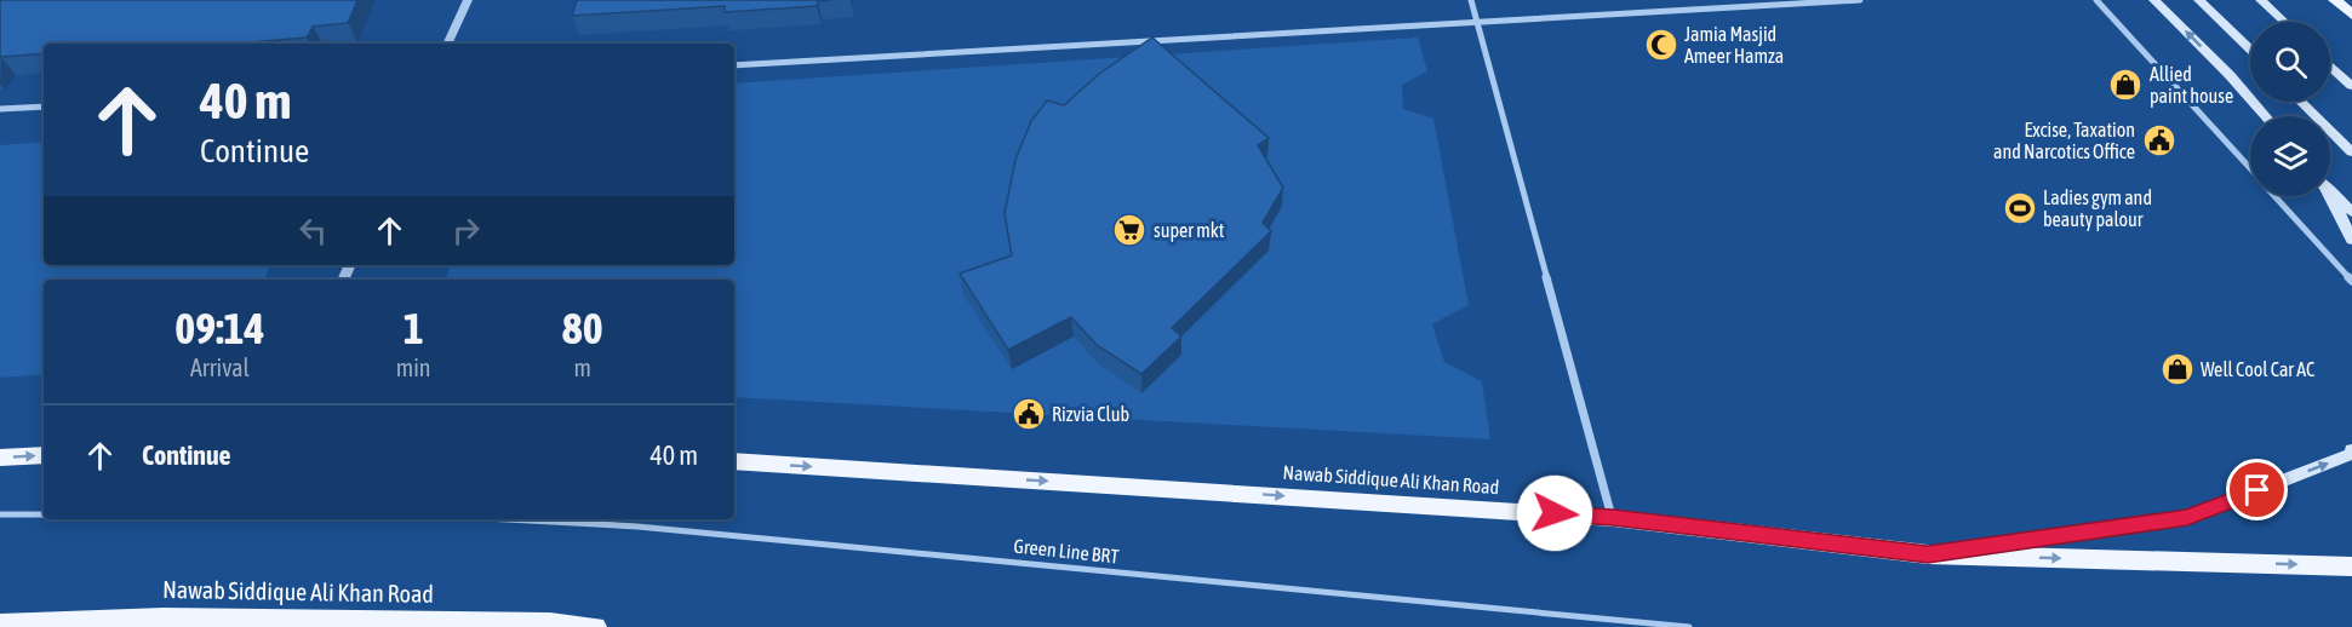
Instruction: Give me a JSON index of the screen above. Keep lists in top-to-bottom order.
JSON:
{
  "streets": {
    "main road": ["Nawab Siddique Ali Khan Road"],
    "lane": ["Green Line BRT"]
  },
  "places": {
    "mosque": ["Jamia Masjid Ameer Hamza"],
    "shop": ["Allied paint house", "Well Cool Car AC"],
    "public building": ["Excise, Taxation and Narcotics Office", "Rizvia Club"],
    "sports": ["Ladies gym and beauty palour"],
    "supermarket": ["super mkt"]
  },
  "page": {
    "turn": ["40 m", "Continue"],
    "eta": [
      "09:14",
      "Arrival",
      "1",
      "min",
      "80",
      "m"
    ],
    "list": [
      {
        "name": "Continue",
        "value": "40 m"
      }
    ]
  }
}
